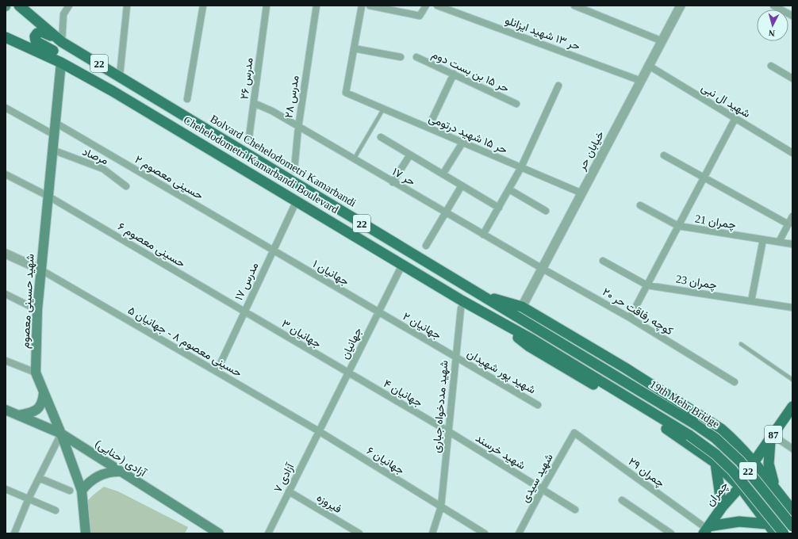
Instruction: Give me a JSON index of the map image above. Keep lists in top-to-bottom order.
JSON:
{
  "streets": {
    "main road": [
      "22",
      "Bolvard Chehelodometri Kamarbandi",
      "Chehelodometri Kamarbandi Boulevard",
      "شهید حسینی معصوم",
      "19th Mehr Bridge",
      "87",
      "آزادی (حنایی)",
      "چمران"
    ],
    "street": [
      "حر ۱۳ شهید ایزانلو",
      "حر ۱۵ بن بست دوم",
      "مدرس ۲۶",
      "مدرس ۲۸",
      "شهید ال نبی",
      "حر ۱۵ شهید درتومی",
      "خیابان حر",
      "مرصاد",
      "حر ۱۷",
      "حسینی معصوم ۲",
      "چمران 21",
      "حسینی معصوم ۶",
      "جهانیان ۱",
      "مدرس ۱۷",
      "چمران 23",
      "کوچه رفاقت حر ۲۰",
      "جهانیان ۲",
      "جهانیان ۳",
      "حسینی معصوم ۸ - جهانیان ۵",
      "جهانیان",
      "شهید پور شهیدان",
      "جهانیان ۴",
      "شهید مددخواه جباری",
      "شهید خرسند",
      "جهانیان ۶",
      "چمران ۲۹",
      "آزادی ۷",
      "شهید سیدی",
      "فیروزه"
    ]
  },
  "crossings": [
    ["حر ۱۳ شهید ایزانلو", "خیابان حر"],
    ["مدرس ۲۶", "حر ۱۷"],
    ["مدرس ۲۸", "حر ۱۷"],
    ["شهید ال نبی", "خیابان حر"],
    ["حر ۱۵ شهید درتومی", "خیابان حر"],
    ["خیابان حر", "حر ۱۷"],
    ["خیابان حر", "کوچه رفاقت حر ۲۰"],
    ["مرصاد", "شهید حسینی معصوم"],
    ["Bolvard Chehelodometri Kamarbandi", "19th Mehr Bridge"],
    ["Chehelodometri Kamarbandi Boulevard", "مدرس ۱۷"],
    ["Chehelodometri Kamarbandi Boulevard", "شهید حسینی معصوم"],
    ["Chehelodometri Kamarbandi Boulevard", "جهانیان"],
    ["حر ۱۷", "کوچه رفاقت حر ۲۰"],
    ["حسینی معصوم ۲", "جهانیان ۱"],
    ["حسینی معصوم ۲", "مدرس ۱۷"],
    ["حسینی معصوم ۲", "شهید حسینی معصوم"],
    ["حسینی معصوم ۶", "مدرس ۱۷"],
    ["حسینی معصوم ۶", "شهید حسینی معصوم"],
    ["حسینی معصوم ۶", "جهانیان ۳"],
    ["جهانیان ۱", "مدرس ۱۷"],
    ["جهانیان ۱", "جهانیان ۲"],
    ["جهانیان ۱", "جهانیان"],
    ["مدرس ۱۷", "جهانیان ۳"],
    ["مدرس ۱۷", "حسینی معصوم ۸ - جهانیان ۵"],
    ["شهید حسینی معصوم", "حسینی معصوم ۸ - جهانیان ۵"],
    ["شهید حسینی معصوم", "آزادی (حنایی)"],
    ["جهانیان ۲", "جهانیان"],
    ["جهانیان ۲", "شهید پور شهیدان"],
    ["جهانیان ۲", "شهید مددخواه جباری"],
    ["جهانیان ۳", "جهانیان"],
    ["جهانیان ۳", "جهانیان ۴"],
    ["حسینی معصوم ۸ - جهانیان ۵", "جهانیان"],
    ["حسینی معصوم ۸ - جهانیان ۵", "جهانیان ۶"],
    ["حسینی معصوم ۸ - جهانیان ۵", "آزادی ۷"],
    ["جهانیان", "جهانیان ۴"],
    ["جهانیان", "جهانیان ۶"],
    ["جهانیان", "آزادی ۷"],
    ["شهید پور شهیدان", "شهید مددخواه جباری"],
    ["جهانیان ۴", "شهید مددخواه جباری"],
    ["جهانیان ۴", "شهید خرسند"],
    ["شهید مددخواه جباری", "شهید خرسند"],
    ["شهید مددخواه جباری", "جهانیان ۶"],
    ["شهید خرسند", "شهید سیدی"],
    ["جهانیان ۶", "آزادی ۷"],
    ["چمران ۲۹", "شهید سیدی"],
    ["چمران ۲۹", "چمران"],
    ["آزادی ۷", "فیروزه"]
  ],
  "north": "bottom"
}
